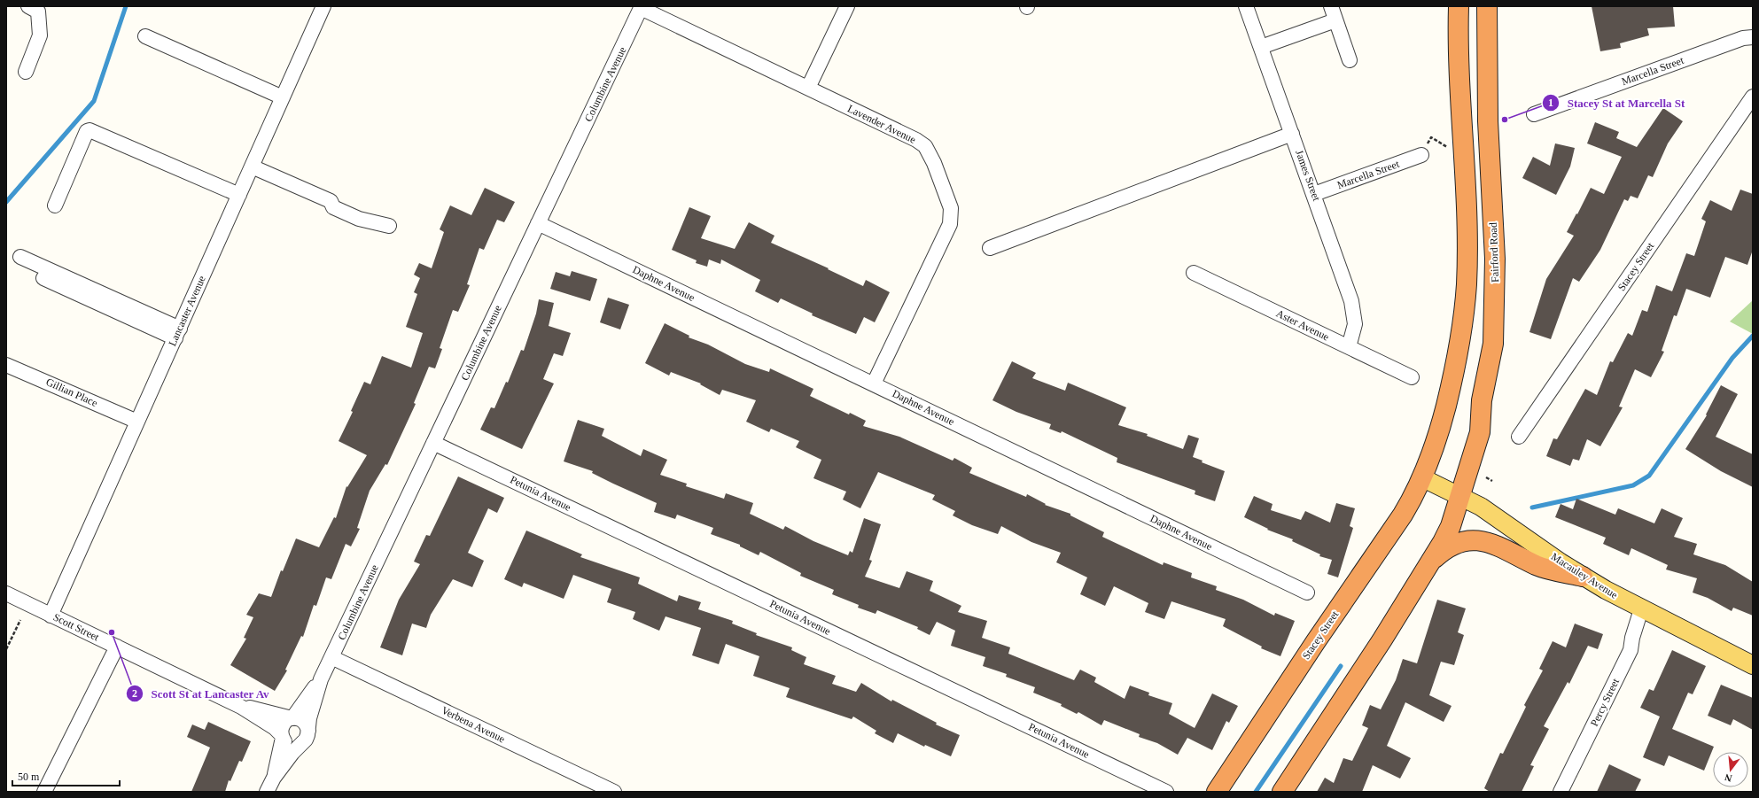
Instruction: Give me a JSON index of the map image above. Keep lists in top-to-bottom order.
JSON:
{
  "streets": {
    "highway": ["Fairford Road", "Stacey Street"],
    "main road": ["Macauley Avenue"],
    "street": [
      "Marcella Street",
      "Columbine Avenue",
      "Lavender Avenue",
      "James Street",
      "Daphne Avenue",
      "Lancaster Avenue",
      "Aster Avenue",
      "Gillian Place",
      "Petunia Avenue",
      "Scott Street",
      "Percy Street",
      "Verbena Avenue"
    ]
  },
  "crossings": [
    ["Marcella Street", "James Street"],
    ["Columbine Avenue", "Lavender Avenue"],
    ["Columbine Avenue", "Daphne Avenue"],
    ["Columbine Avenue", "Petunia Avenue"],
    ["Columbine Avenue", "Scott Street"],
    ["Columbine Avenue", "Verbena Avenue"],
    ["Lavender Avenue", "Daphne Avenue"],
    ["James Street", "Aster Avenue"],
    ["Fairford Road", "Macauley Avenue"],
    ["Stacey Street", "Macauley Avenue"],
    ["Lancaster Avenue", "Gillian Place"],
    ["Lancaster Avenue", "Scott Street"],
    ["Macauley Avenue", "Percy Street"]
  ],
  "places": ["Stacey St at Marcella St", "Scott St at Lancaster Av"],
  "scale_bar": "50 m",
  "north": "bottom"
}
